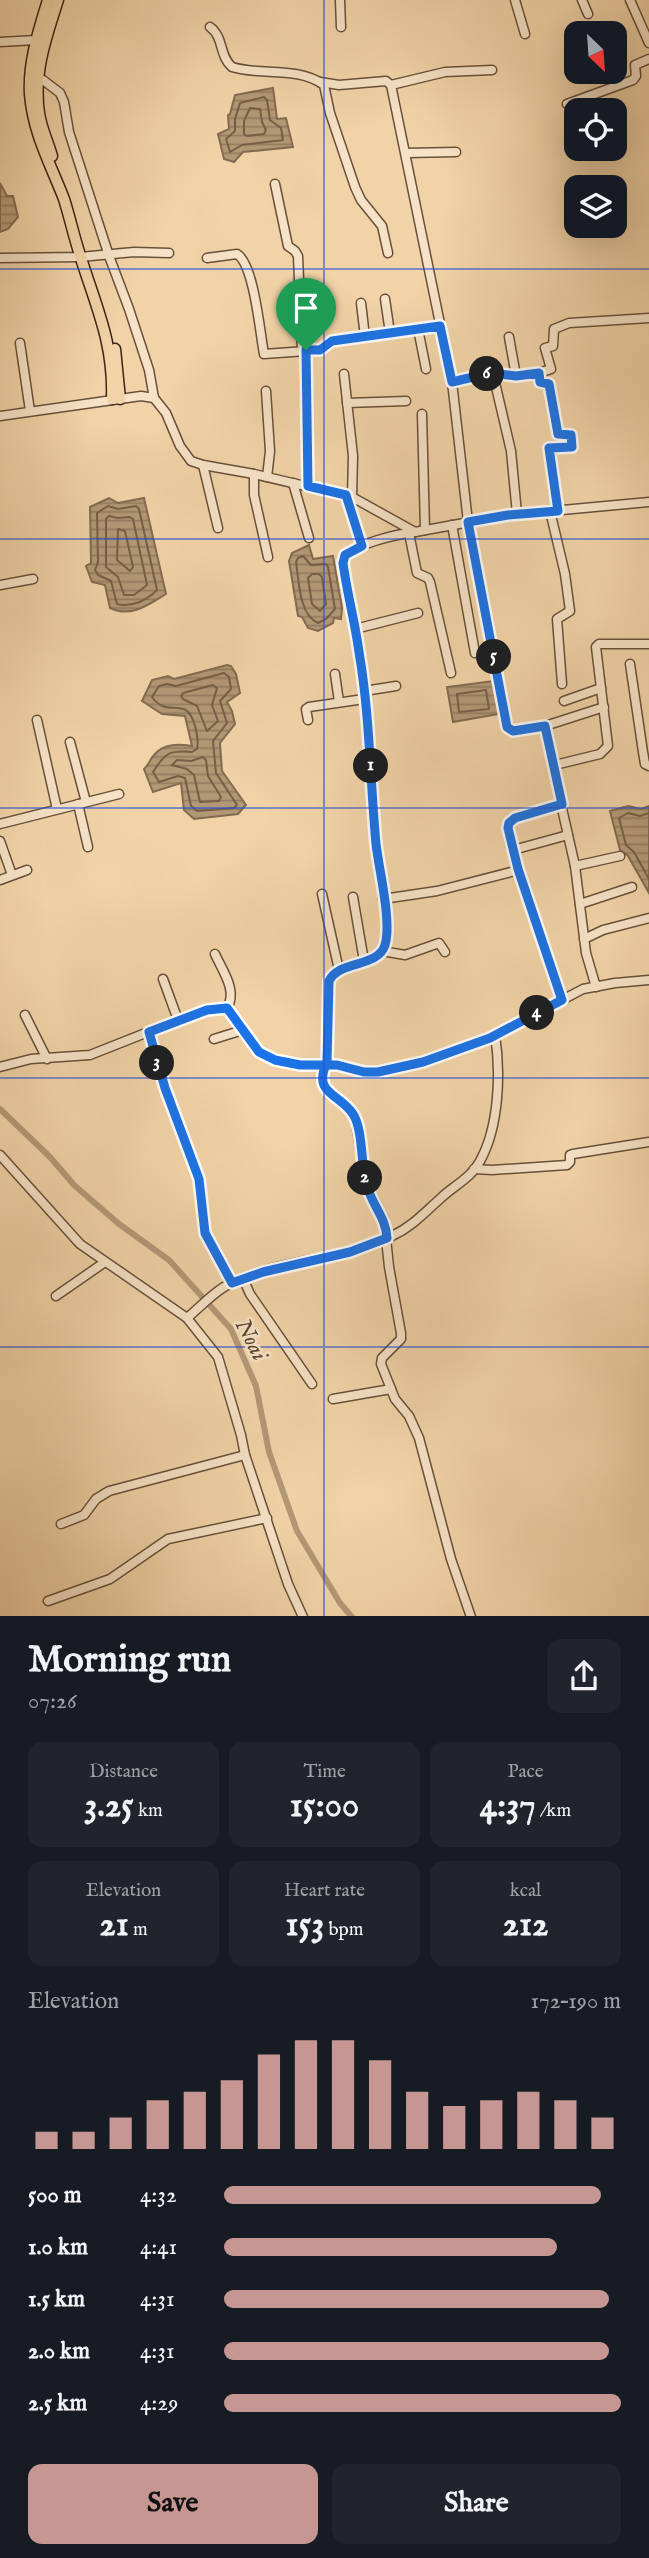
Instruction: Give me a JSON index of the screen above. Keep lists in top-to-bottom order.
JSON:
{
  "water": ["Noai"],
  "north": "bottom right",
  "page": {
    "pins": [
      "6",
      "5",
      "1",
      "4",
      "3",
      "2"
    ],
    "heading": ["Morning run", "07:26"],
    "stats": [
      ["Distance", "3.25 km"],
      ["Time", "15:00"],
      ["Pace", "4:37 /km"],
      ["Elevation", "21 m"],
      ["Heart rate", "153 bpm"],
      ["kcal", "212"]
    ],
    "chart": ["Elevation", "172–190 m"],
    "list": [
      {
        "name": "500 m",
        "note": "4:32"
      },
      {
        "name": "1.0 km",
        "note": "4:41"
      },
      {
        "name": "1.5 km",
        "note": "4:31"
      },
      {
        "name": "2.0 km",
        "note": "4:31"
      },
      {
        "name": "2.5 km",
        "note": "4:29"
      }
    ],
    "buttons": ["Save", "Share"]
  }
}
